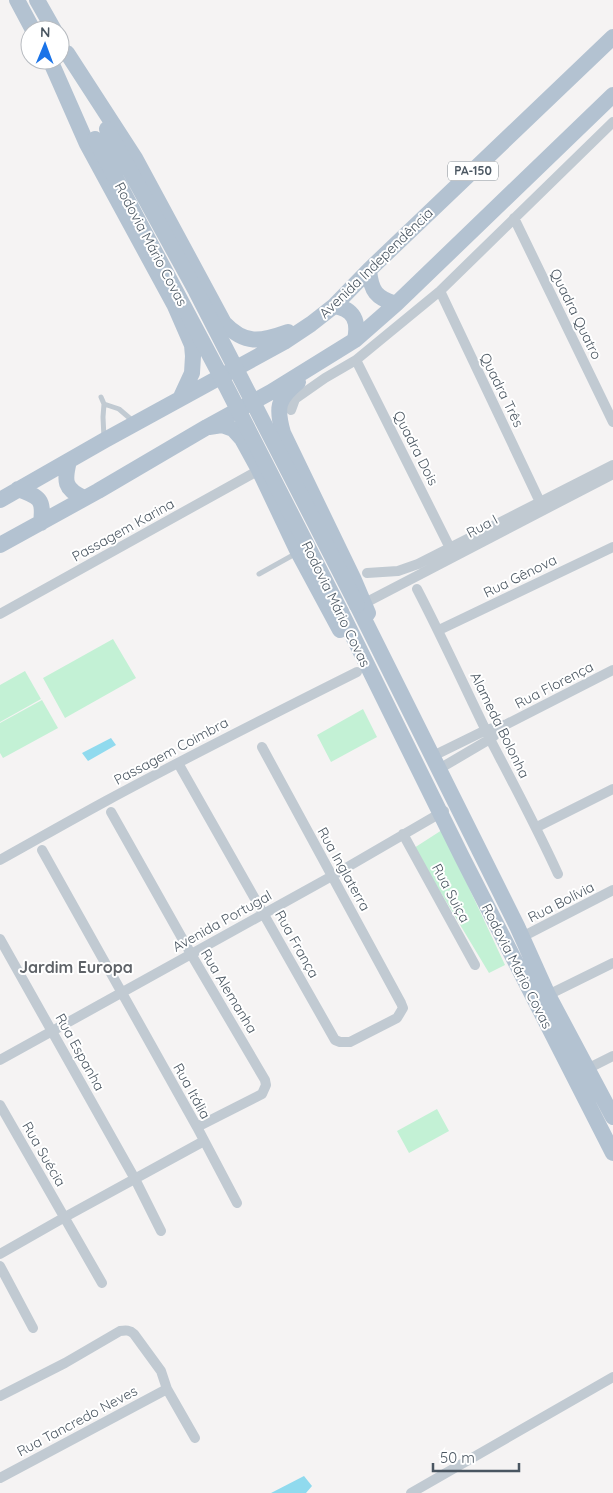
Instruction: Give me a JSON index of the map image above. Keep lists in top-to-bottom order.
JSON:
{
  "streets": {
    "main road": ["PA-150", "Rodovia Mário Covas", "Avenida Independência"],
    "street": [
      "Quadra Quatro",
      "Quadra Três",
      "Quadra Dois",
      "Rua I",
      "Passagem Karina",
      "Rua Gênova",
      "Rua Florença",
      "Alameda Bolonha",
      "Passagem Coimbra",
      "Rua Inglaterra",
      "Rua Suiça",
      "Rua Bolívia",
      "Avenida Portugal",
      "Rua França",
      "Rua Alemanha",
      "Rua Espanha",
      "Rua Itália",
      "Rua Suécia",
      "Rua Tancredo Neves"
    ]
  },
  "crossings": [
    ["Rodovia Mário Covas", "Rua I"],
    ["Rodovia Mário Covas", "Rua Florença"],
    ["Rodovia Mário Covas", "Passagem Coimbra"],
    ["Rodovia Mário Covas", "Rua Bolívia"],
    ["Rodovia Mário Covas", "Avenida Portugal"],
    ["Rua Gênova", "Alameda Bolonha"],
    ["Rua Florença", "Alameda Bolonha"],
    ["Passagem Coimbra", "Rua França"],
    ["Rua Inglaterra", "Avenida Portugal"],
    ["Rua Inglaterra", "Rua França"],
    ["Rua Suiça", "Avenida Portugal"],
    ["Avenida Portugal", "Rua França"],
    ["Avenida Portugal", "Rua Alemanha"],
    ["Avenida Portugal", "Rua Espanha"],
    ["Avenida Portugal", "Rua Itália"],
    ["Rua Alemanha", "Rua Itália"],
    ["Rua Espanha", "Rua Itália"],
    ["Rua Itália", "Rua Suécia"]
  ],
  "districts": ["Jardim Europa"],
  "scale_bar": "50 m",
  "north": "top"
}
